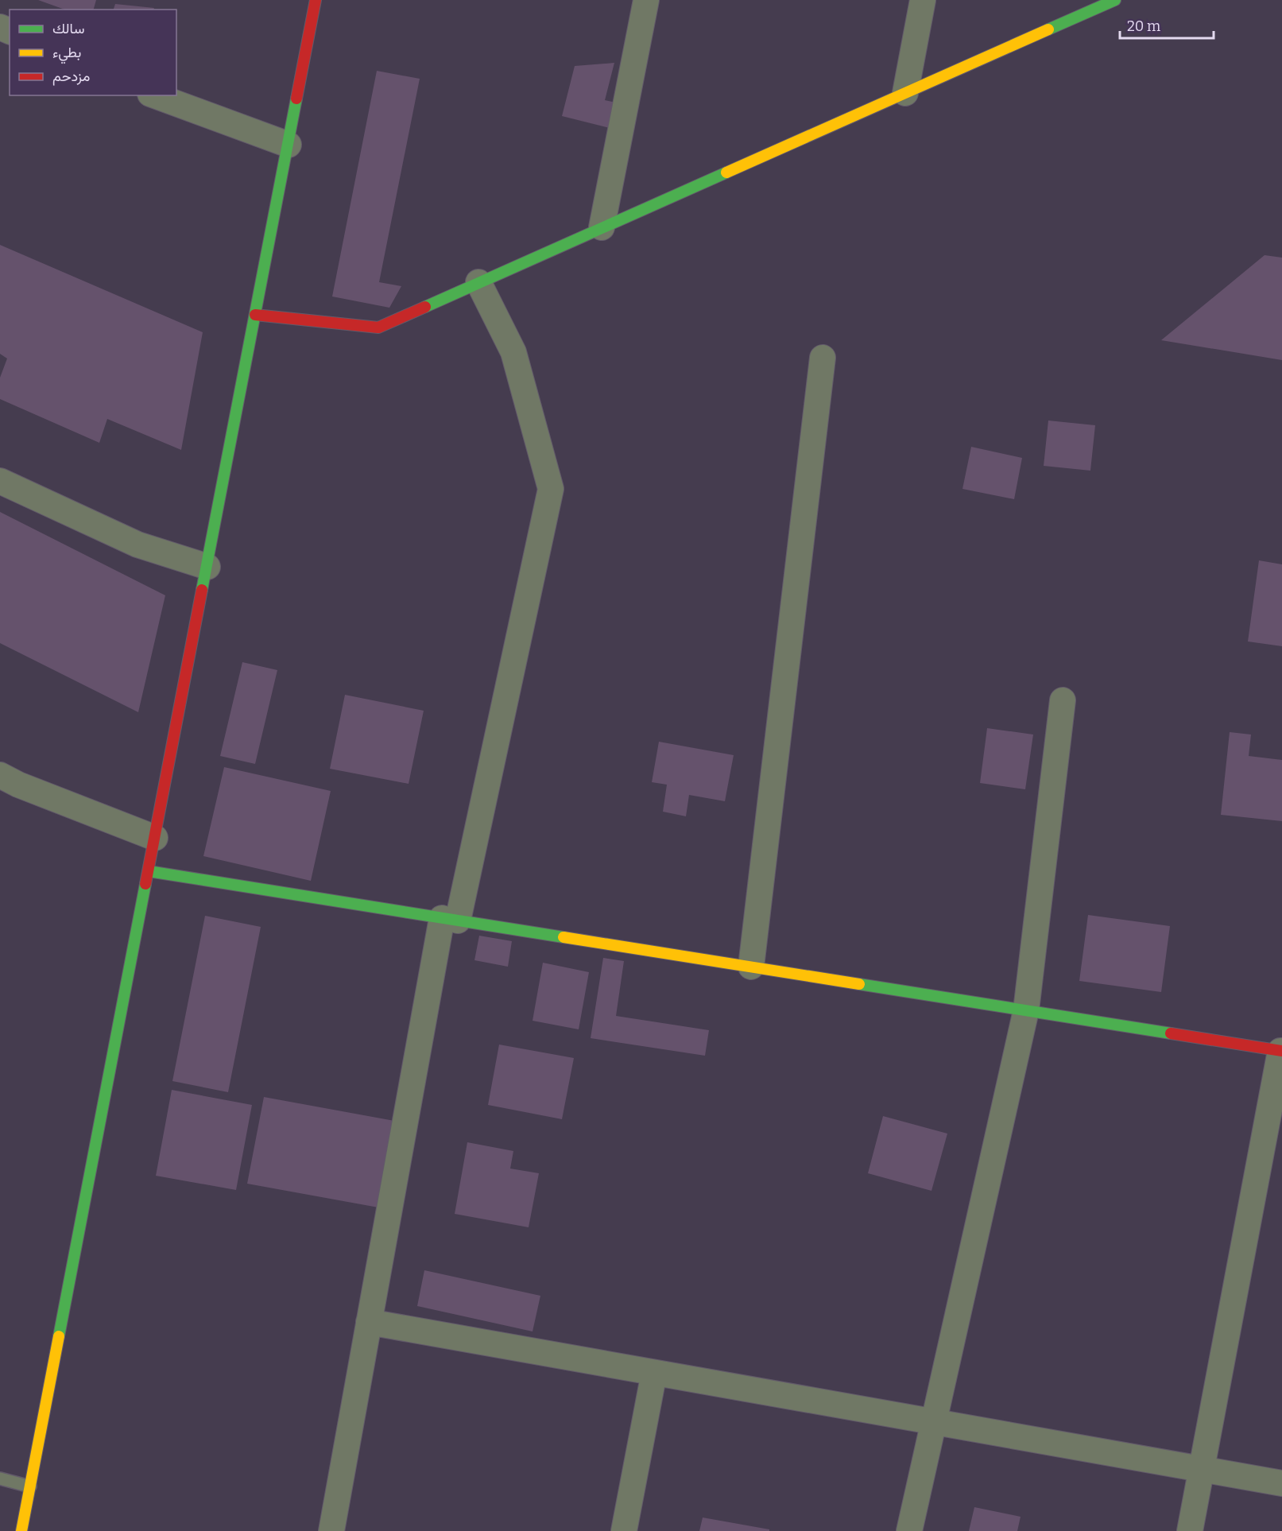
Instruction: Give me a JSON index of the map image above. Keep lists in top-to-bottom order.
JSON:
{
  "legend": ["سالك", "بطيء", "مزدحم"],
  "scale_bar": "20 m"
}
